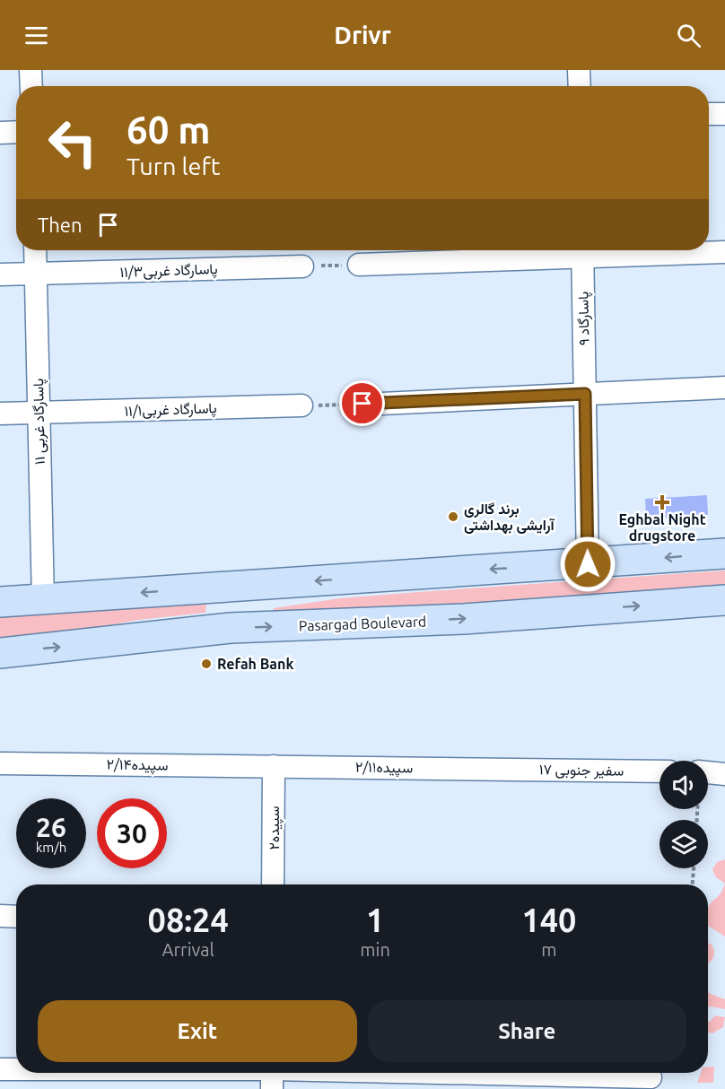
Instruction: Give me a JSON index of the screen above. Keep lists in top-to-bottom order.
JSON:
{
  "streets": {
    "main road": ["Pasargad Boulevard"],
    "street": [
      "پاسارگاد غربی۱۱/۳",
      "پاسارگاد ۹",
      "پاسارگاد غربی۱۱/۱",
      "پاسارگاد غربی ۱۱",
      "سپیده۲/۱۴",
      "سپیده۲/۱۱",
      "سفیر جنوبی ۱۷",
      "سپیده۲"
    ]
  },
  "crossings": [
    ["پاسارگاد غربی۱۱/۳", "پاسارگاد غربی ۱۱"],
    ["پاسارگاد غربی۱۱/۱", "پاسارگاد غربی ۱۱"],
    ["سپیده۲/۱۴", "سپیده۲/۱۱"],
    ["سپیده۲/۱۴", "سپیده۲"],
    ["سپیده۲/۱۱", "سفیر جنوبی ۱۷"],
    ["سپیده۲/۱۱", "سپیده۲"]
  ],
  "places": {
    "health": ["Eghbal Night drugstore"],
    "other": ["برند گالری آرایشی بهداشتی", "Refah Bank"]
  },
  "page": {
    "header": "Drivr",
    "turn": ["60 m", "Turn left"],
    "then": "Then",
    "speed": "26 km/h",
    "limit": "30",
    "eta": [
      "08:24",
      "Arrival",
      "1",
      "min",
      "140",
      "m"
    ],
    "buttons": ["Exit", "Share"]
  }
}
